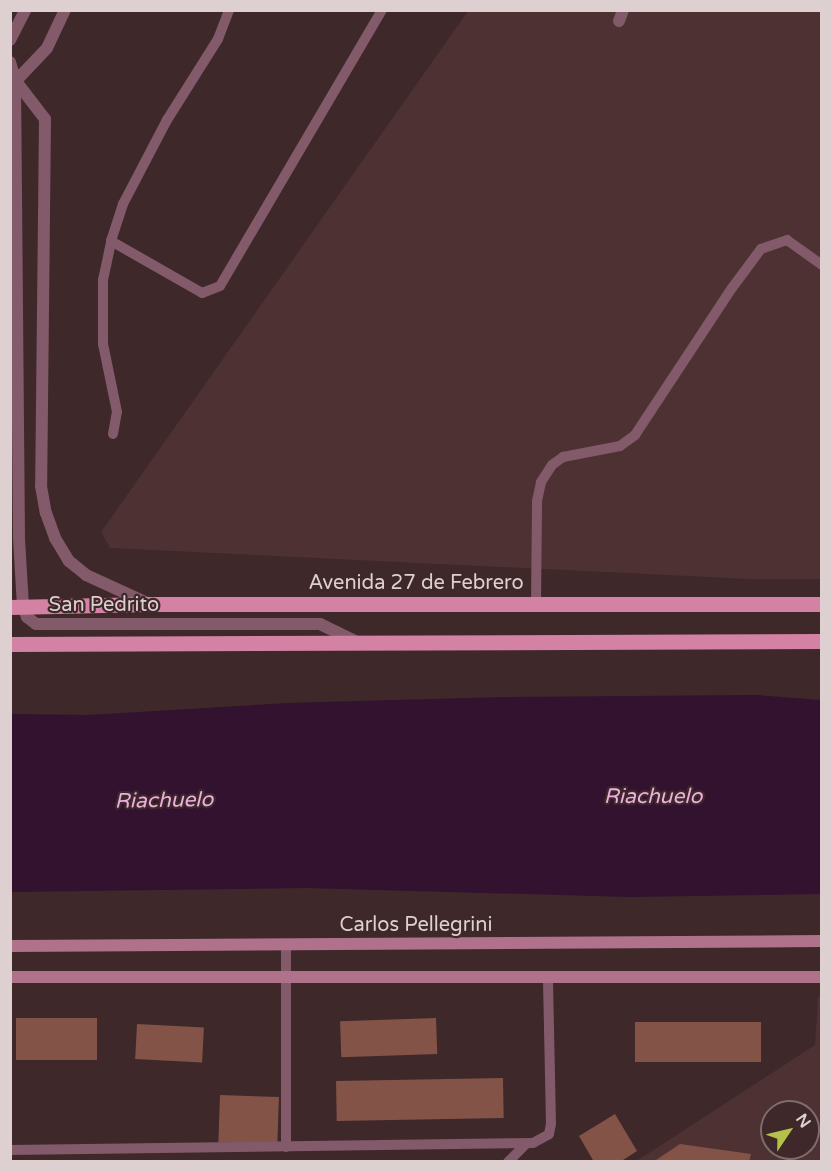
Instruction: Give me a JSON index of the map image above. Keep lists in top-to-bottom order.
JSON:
{
  "streets": {
    "main road": ["Avenida 27 de Febrero", "Carlos Pellegrini"],
    "street": ["San Pedrito"]
  },
  "crossings": [
    ["Avenida 27 de Febrero", "San Pedrito"]
  ],
  "water": ["Riachuelo"],
  "north": "top right"
}
